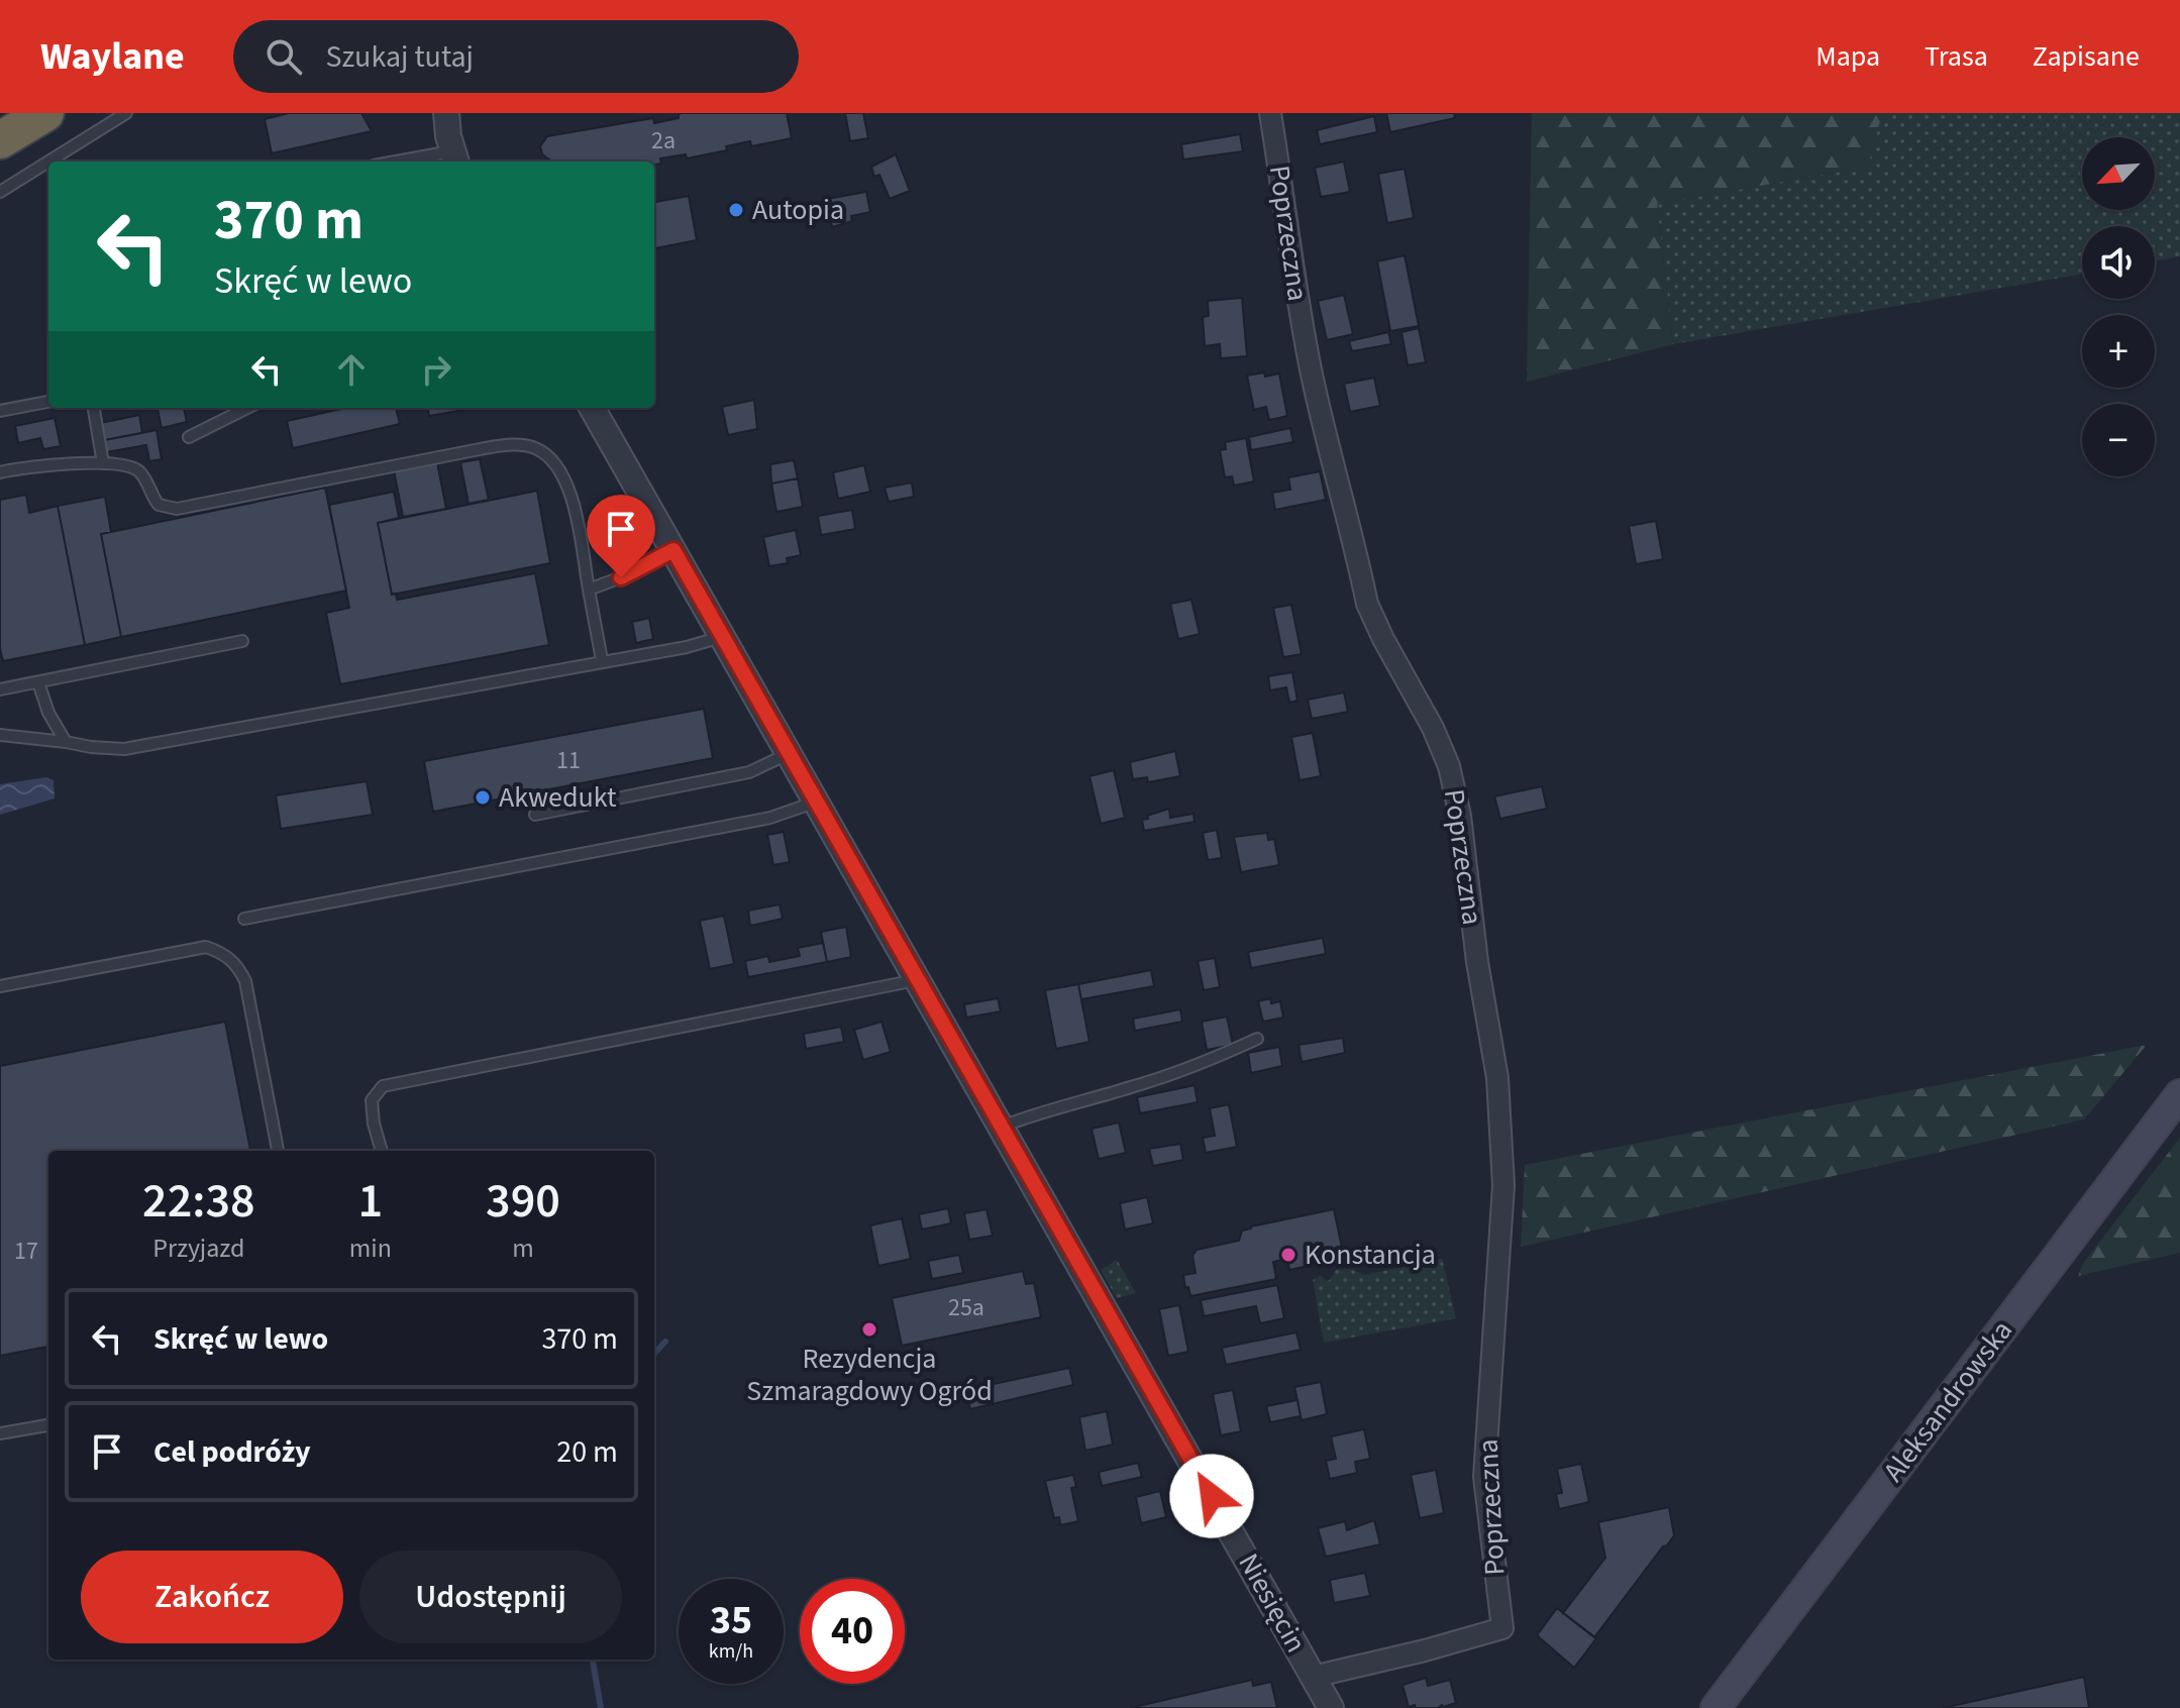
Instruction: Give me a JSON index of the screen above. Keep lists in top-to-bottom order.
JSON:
{
  "streets": {
    "main road": ["Aleksandrowska"],
    "street": ["Poprzeczna", "Niesięcin"]
  },
  "crossings": [
    ["Poprzeczna", "Niesięcin"]
  ],
  "places": [
    "Autopia",
    "Akwedukt",
    "Konstancja",
    "Rezydencja Szmaragdowy Ogród"
  ],
  "house_numbers": [
    "2a",
    "11",
    "17",
    "25a"
  ],
  "north": "bottom left",
  "page": {
    "header": "Waylane",
    "search": "Szukaj tutaj",
    "nav": ["Mapa", "Trasa", "Zapisane"],
    "map_buttons": ["+", "−"],
    "turn": ["370 m", "Skręć w lewo"],
    "eta": [
      "22:38",
      "Przyjazd",
      "1",
      "min",
      "390",
      "m"
    ],
    "list": [
      {
        "name": "Skręć w lewo",
        "value": "370 m"
      },
      {
        "name": "Cel podróży",
        "value": "20 m"
      }
    ],
    "buttons": ["Zakończ", "Udostępnij"],
    "speed": "35 km/h",
    "limit": "40"
  }
}
